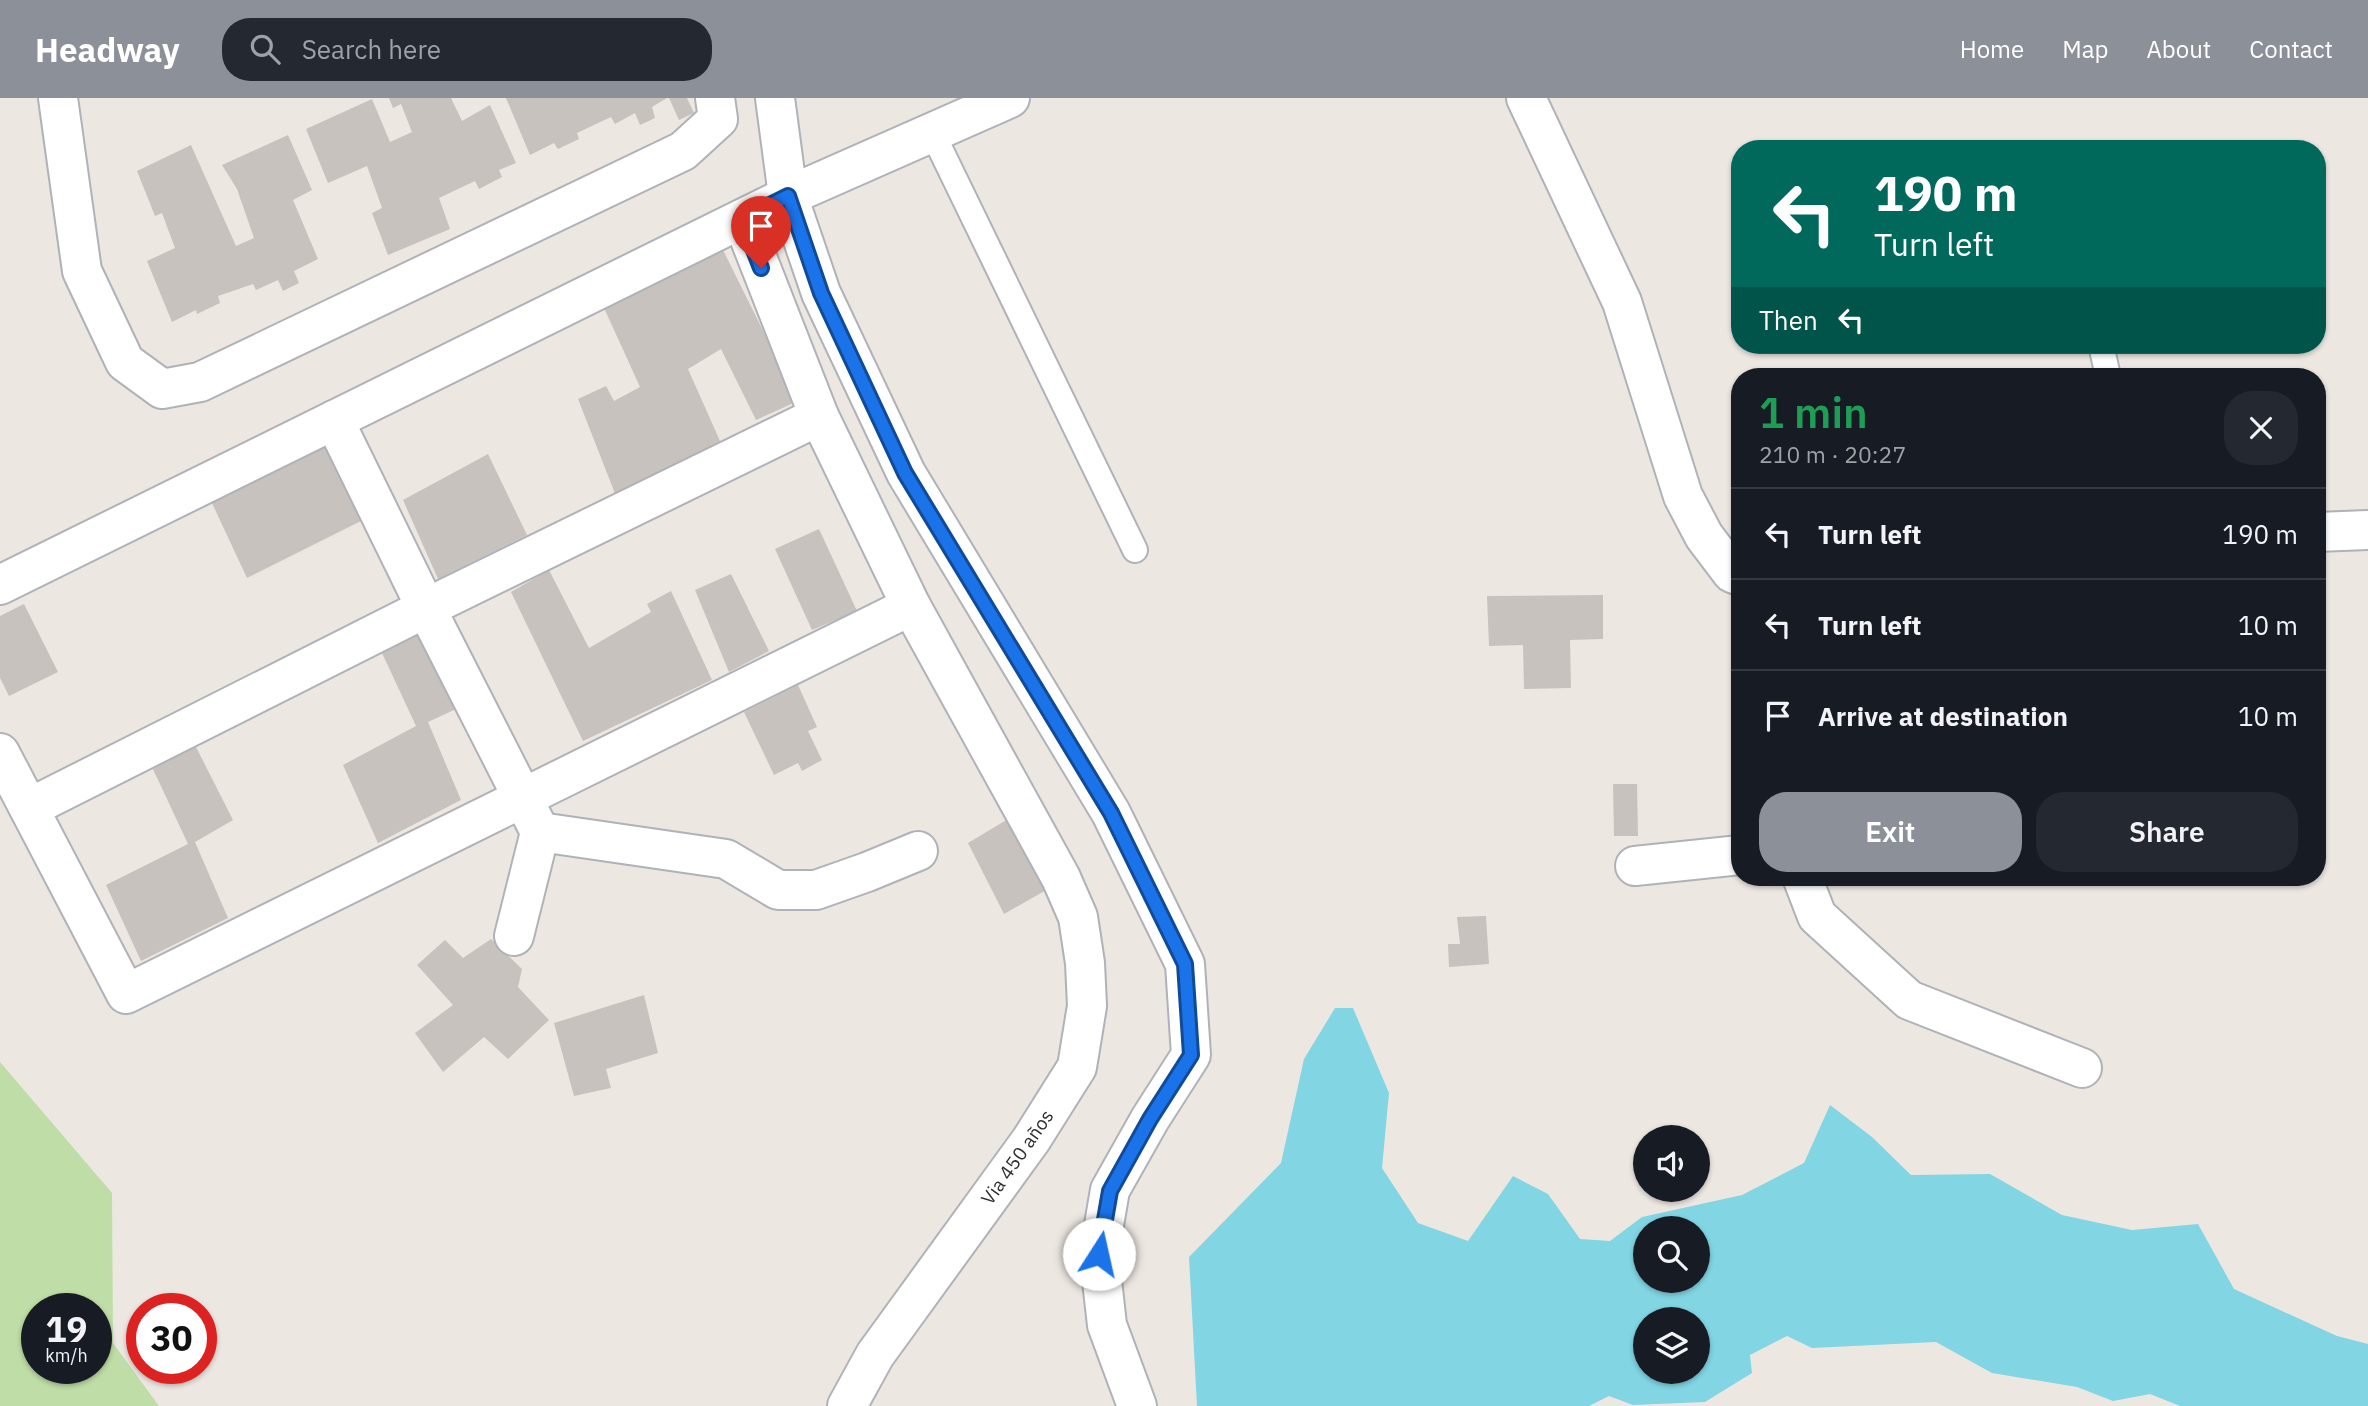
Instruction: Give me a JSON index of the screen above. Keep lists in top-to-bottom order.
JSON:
{
  "streets": {
    "street": ["Via 450 años"]
  },
  "page": {
    "header": "Headway",
    "search": "Search here",
    "nav": [
      "Home",
      "Map",
      "About",
      "Contact"
    ],
    "turn": ["190 m", "Turn left"],
    "then": "Then",
    "heading": ["1 min", "210 m · 20:27"],
    "list": [
      {
        "name": "Turn left",
        "value": "190 m"
      },
      {
        "name": "Turn left",
        "value": "10 m"
      },
      {
        "name": "Arrive at destination",
        "value": "10 m"
      }
    ],
    "buttons": ["Exit", "Share"],
    "speed": "19 km/h",
    "limit": "30"
  }
}
